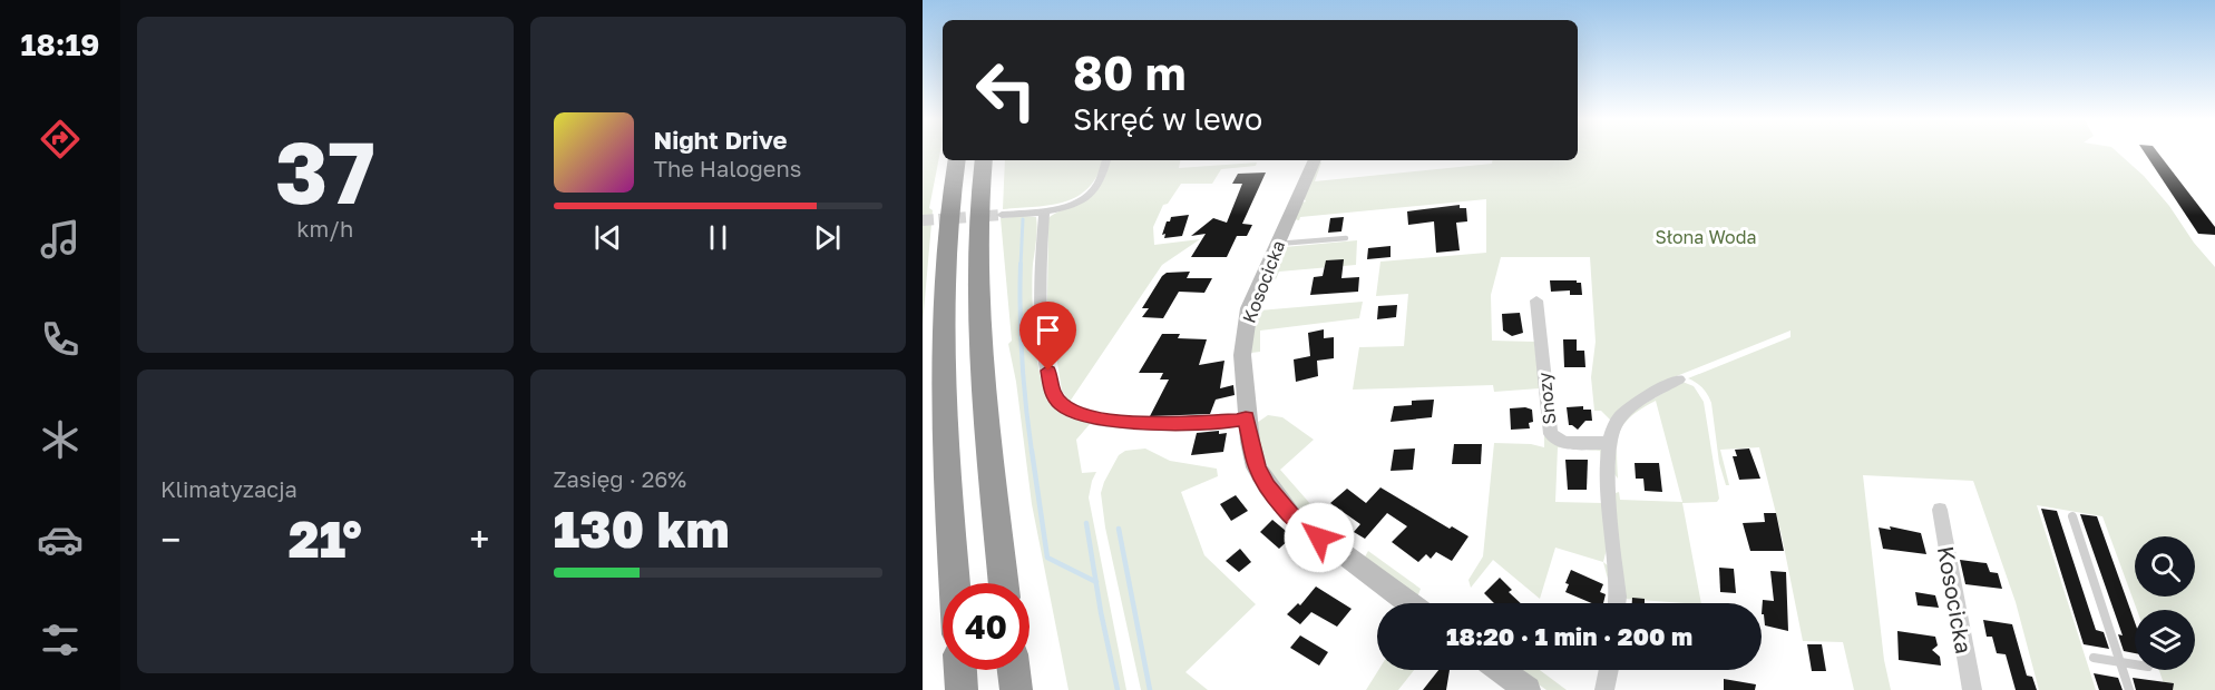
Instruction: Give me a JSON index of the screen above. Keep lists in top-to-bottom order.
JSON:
{
  "streets": {
    "street": ["Kosocicka", "Snozy"]
  },
  "parks": ["Słona Woda"],
  "page": {
    "tabs": "18:19",
    "tile": [
      ["37", "km/h"],
      "Klimatyzacja",
      ["Zasięg · 26%", "130 km"]
    ],
    "turn": ["80 m", "Skręć w lewo"],
    "song": ["Night Drive", "The Halogens"],
    "heat": ["−", "21°", "+"],
    "limit": "40",
    "trip": "18:20 · 1 min · 200 m"
  }
}
